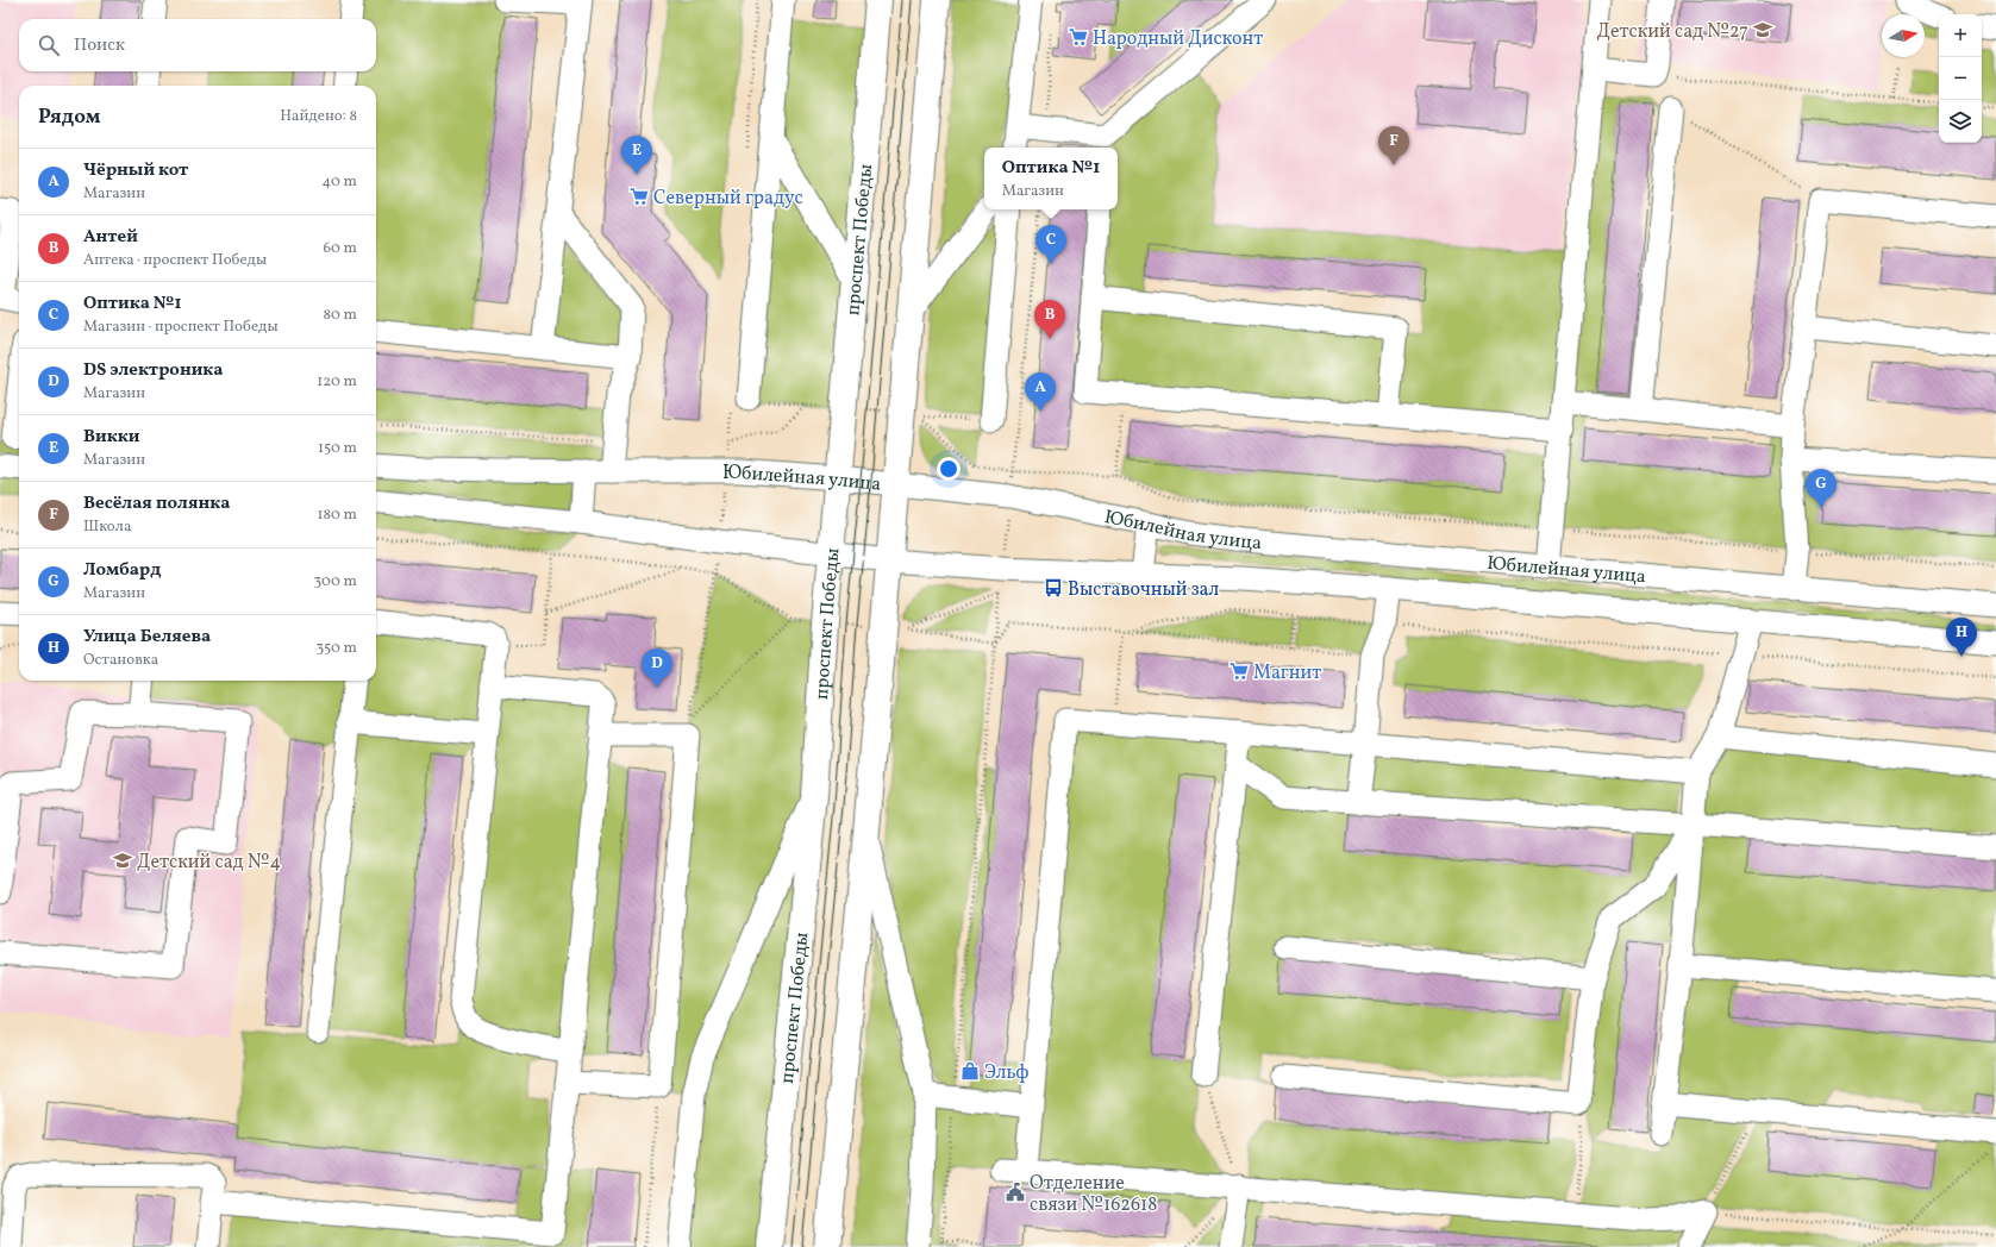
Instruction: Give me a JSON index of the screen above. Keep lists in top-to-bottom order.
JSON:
{
  "streets": {
    "main road": ["проспект Победы"],
    "street": ["Юбилейная улица"]
  },
  "crossings": [
    ["проспект Победы", "Юбилейная улица"]
  ],
  "places": {
    "school or university": ["Детский сад №27", "Детский сад №4"],
    "supermarket": ["Народный Дисконт", "Северный градус", "Магнит"],
    "bus stop": ["Выставочный зал"],
    "shop": ["Эльф"],
    "public building": ["Отделение связи №162618"]
  },
  "north": "right",
  "page": {
    "map_buttons": ["+", "−"],
    "search": "Поиск",
    "heading": ["Рядом", "Найдено: 8"],
    "pins": [
      "F",
      "E",
      "C",
      "B",
      "A",
      "G",
      "H",
      "D"
    ],
    "popup": ["Оптика №1", "Магазин"],
    "list": [
      {
        "mark": "A",
        "name": "Чёрный кот",
        "note": "Магазин",
        "value": "40 m"
      },
      {
        "mark": "B",
        "name": "Антей",
        "note": "Аптека · проспект Победы",
        "value": "60 m"
      },
      {
        "mark": "C",
        "name": "Оптика №1",
        "note": "Магазин · проспект Победы",
        "value": "80 m"
      },
      {
        "mark": "D",
        "name": "DS электроника",
        "note": "Магазин",
        "value": "120 m"
      },
      {
        "mark": "E",
        "name": "Викки",
        "note": "Магазин",
        "value": "150 m"
      },
      {
        "mark": "F",
        "name": "Весёлая полянка",
        "note": "Школа",
        "value": "180 m"
      },
      {
        "mark": "G",
        "name": "Ломбард",
        "note": "Магазин",
        "value": "300 m"
      },
      {
        "mark": "H",
        "name": "Улица Беляева",
        "note": "Остановка",
        "value": "350 m"
      }
    ]
  }
}
